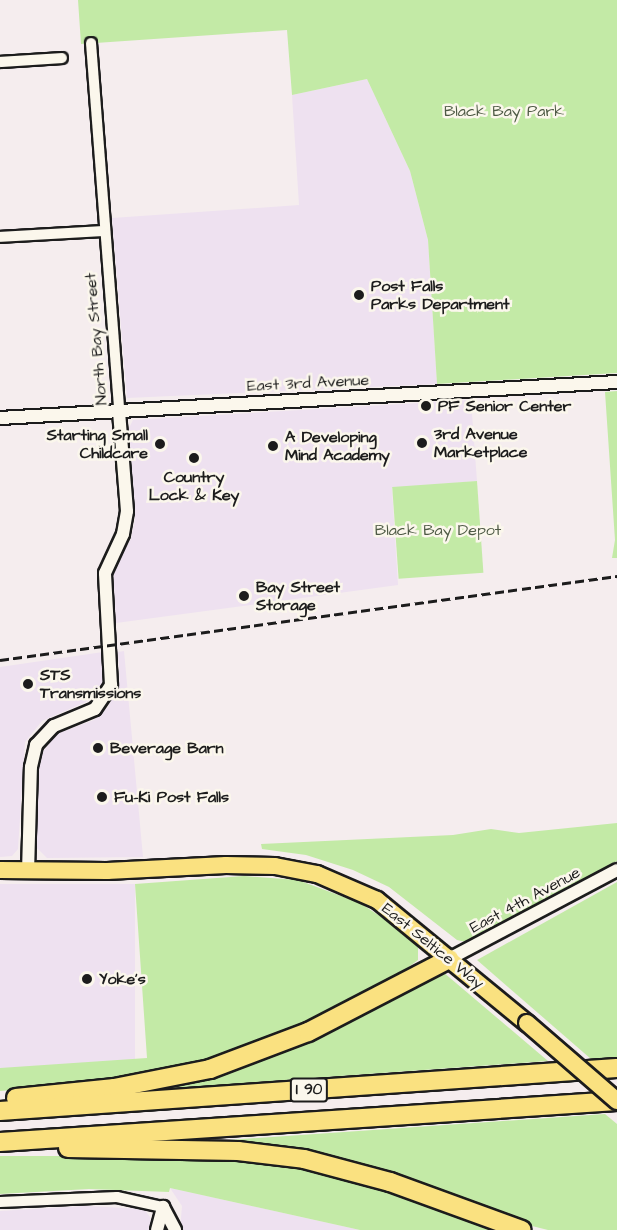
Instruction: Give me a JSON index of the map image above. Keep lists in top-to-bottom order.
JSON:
{
  "streets": {
    "highway": ["I 90"],
    "main road": ["East Seltice Way"],
    "street": ["North Bay Street", "East 3rd Avenue", "East 4th Avenue"]
  },
  "crossings": [
    ["North Bay Street", "East 3rd Avenue"],
    ["North Bay Street", "East Seltice Way"],
    ["East 4th Avenue", "East Seltice Way"],
    ["East Seltice Way", "I 90"]
  ],
  "parks": ["Black Bay Park", "Black Bay Depot"],
  "places": [
    "Post Falls Parks Department",
    "PF Senior Center",
    "3rd Avenue Marketplace",
    "Starting Small Childcare",
    "A Developing Mind Academy",
    "Country Lock & Key",
    "Bay Street Storage",
    "STS Transmissions",
    "Beverage Barn",
    "Fu-Ki Post Falls",
    "Yoke's"
  ]
}
